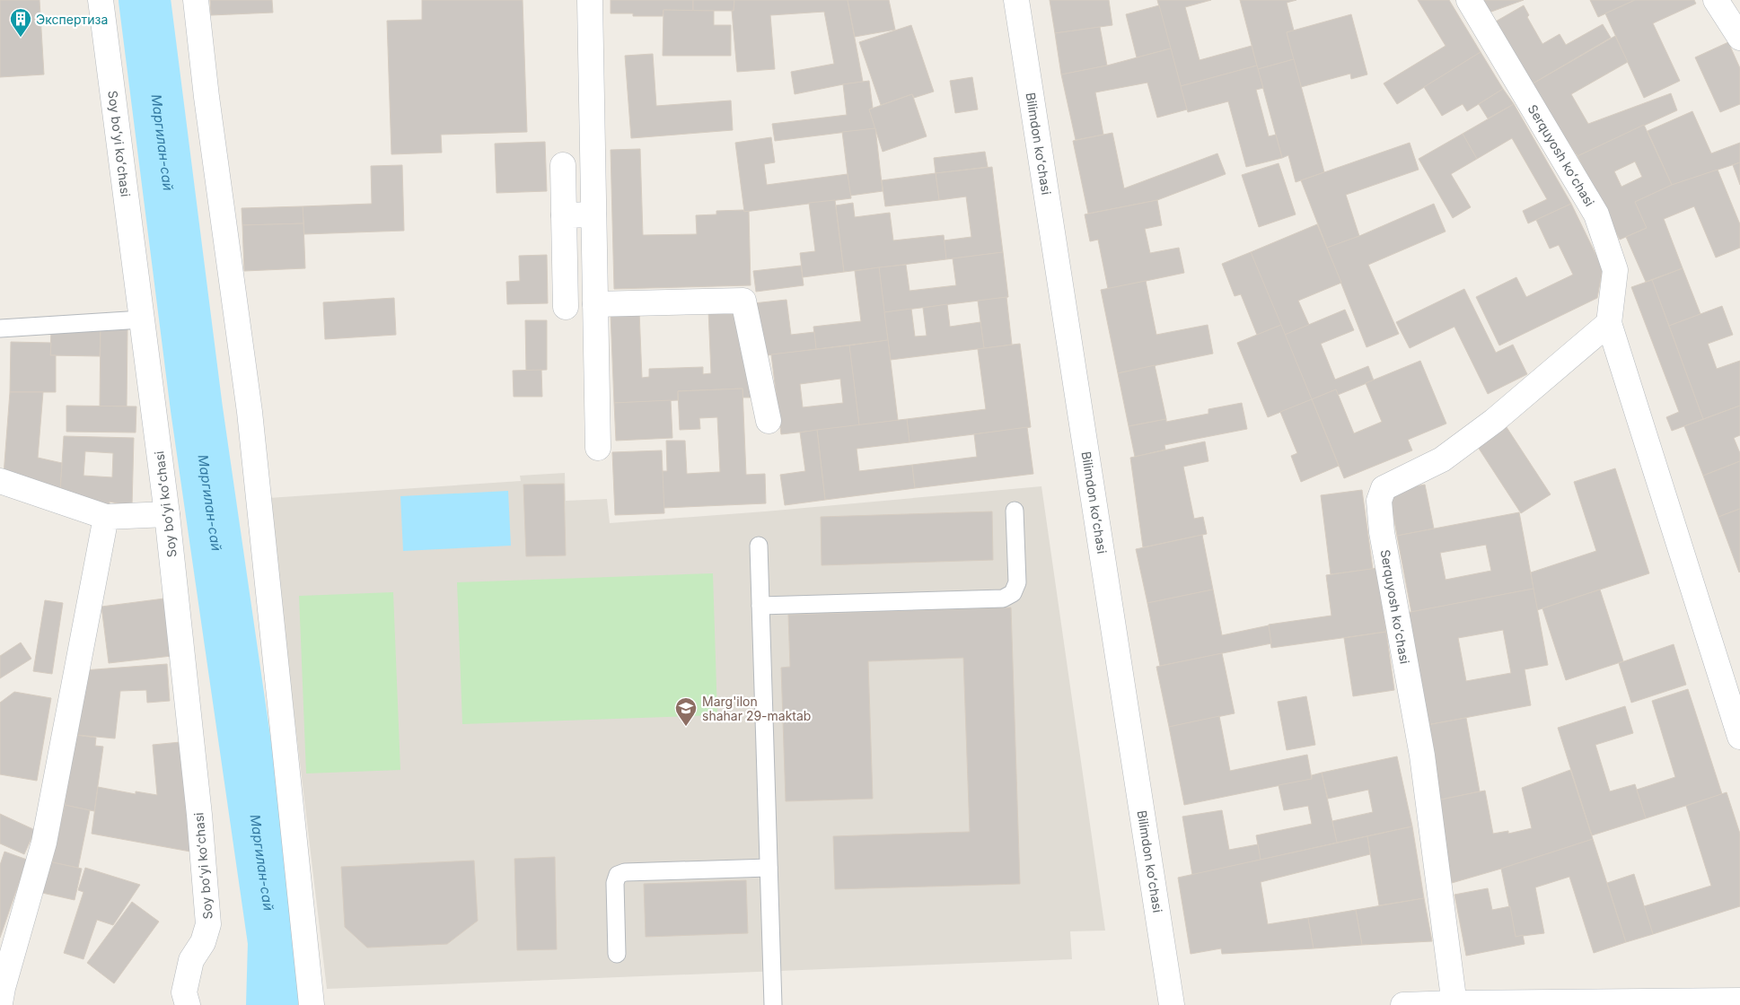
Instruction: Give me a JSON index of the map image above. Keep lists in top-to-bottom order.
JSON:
{
  "streets": {
    "street": ["Soy boʻyi koʻchasi", "Bilimdon koʻchasi", "Serquyosh koʻchasi"]
  },
  "water": ["Маргилан-сай"],
  "places": {
    "building": ["Экспертиза"],
    "school or university": ["Marg'ilon shahar 29-maktab"]
  }
}
